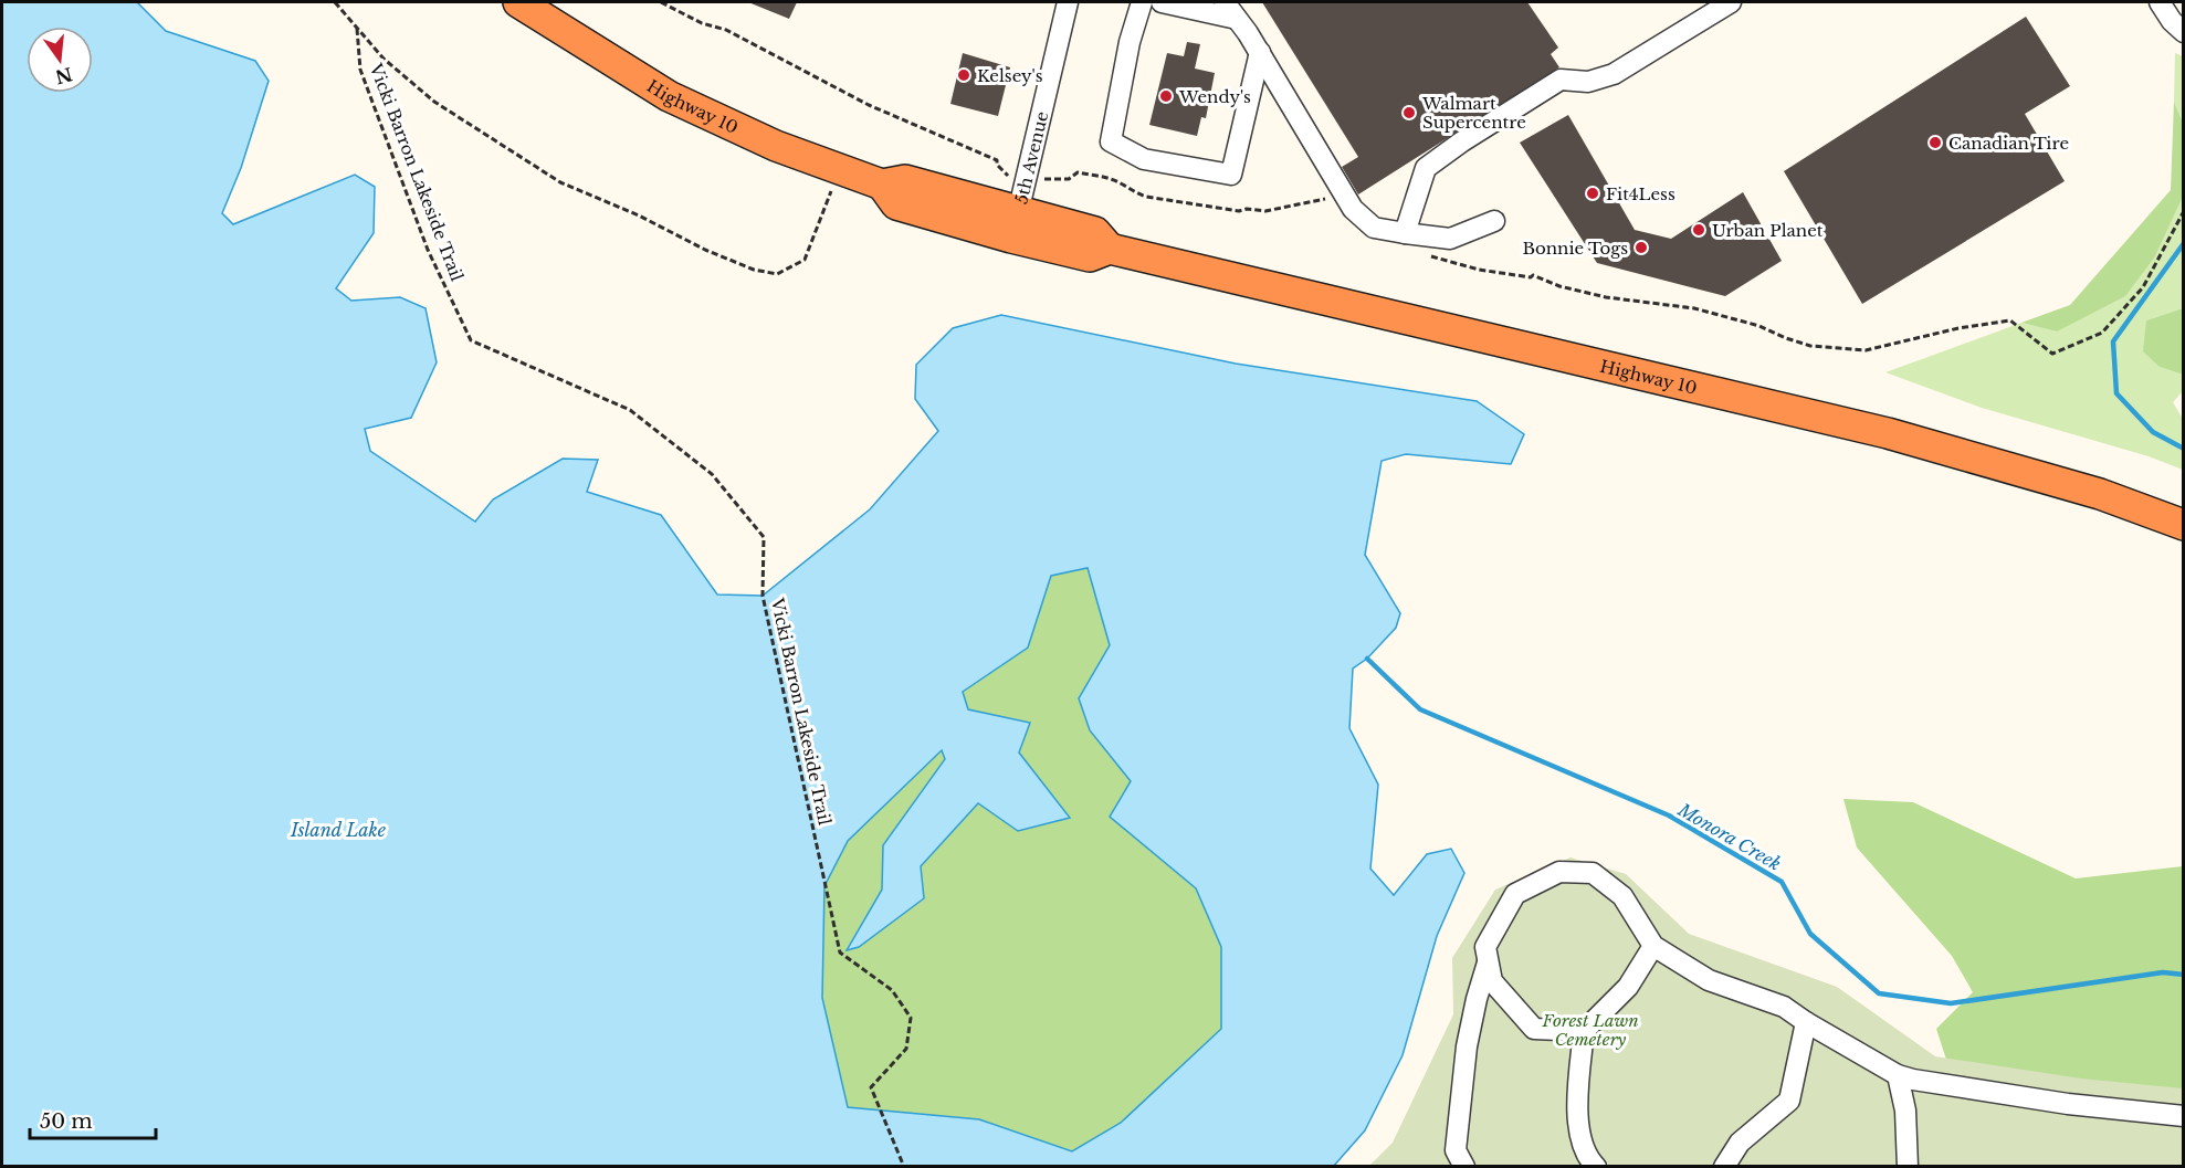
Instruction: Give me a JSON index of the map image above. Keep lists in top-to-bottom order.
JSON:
{
  "streets": {
    "highway": ["Highway 10"],
    "street": ["5th Avenue"],
    "path": ["Vicki Barron Lakeside Trail"]
  },
  "crossings": [
    ["Highway 10", "5th Avenue"]
  ],
  "water": ["Island Lake", "Monora Creek"],
  "parks": ["Forest Lawn Cemetery"],
  "places": [
    "Kelsey's",
    "Wendy's",
    "Walmart Supercentre",
    "Canadian Tire",
    "Fit4Less",
    "Urban Planet",
    "Bonnie Togs"
  ],
  "scale_bar": "50 m",
  "north": "bottom"
}
